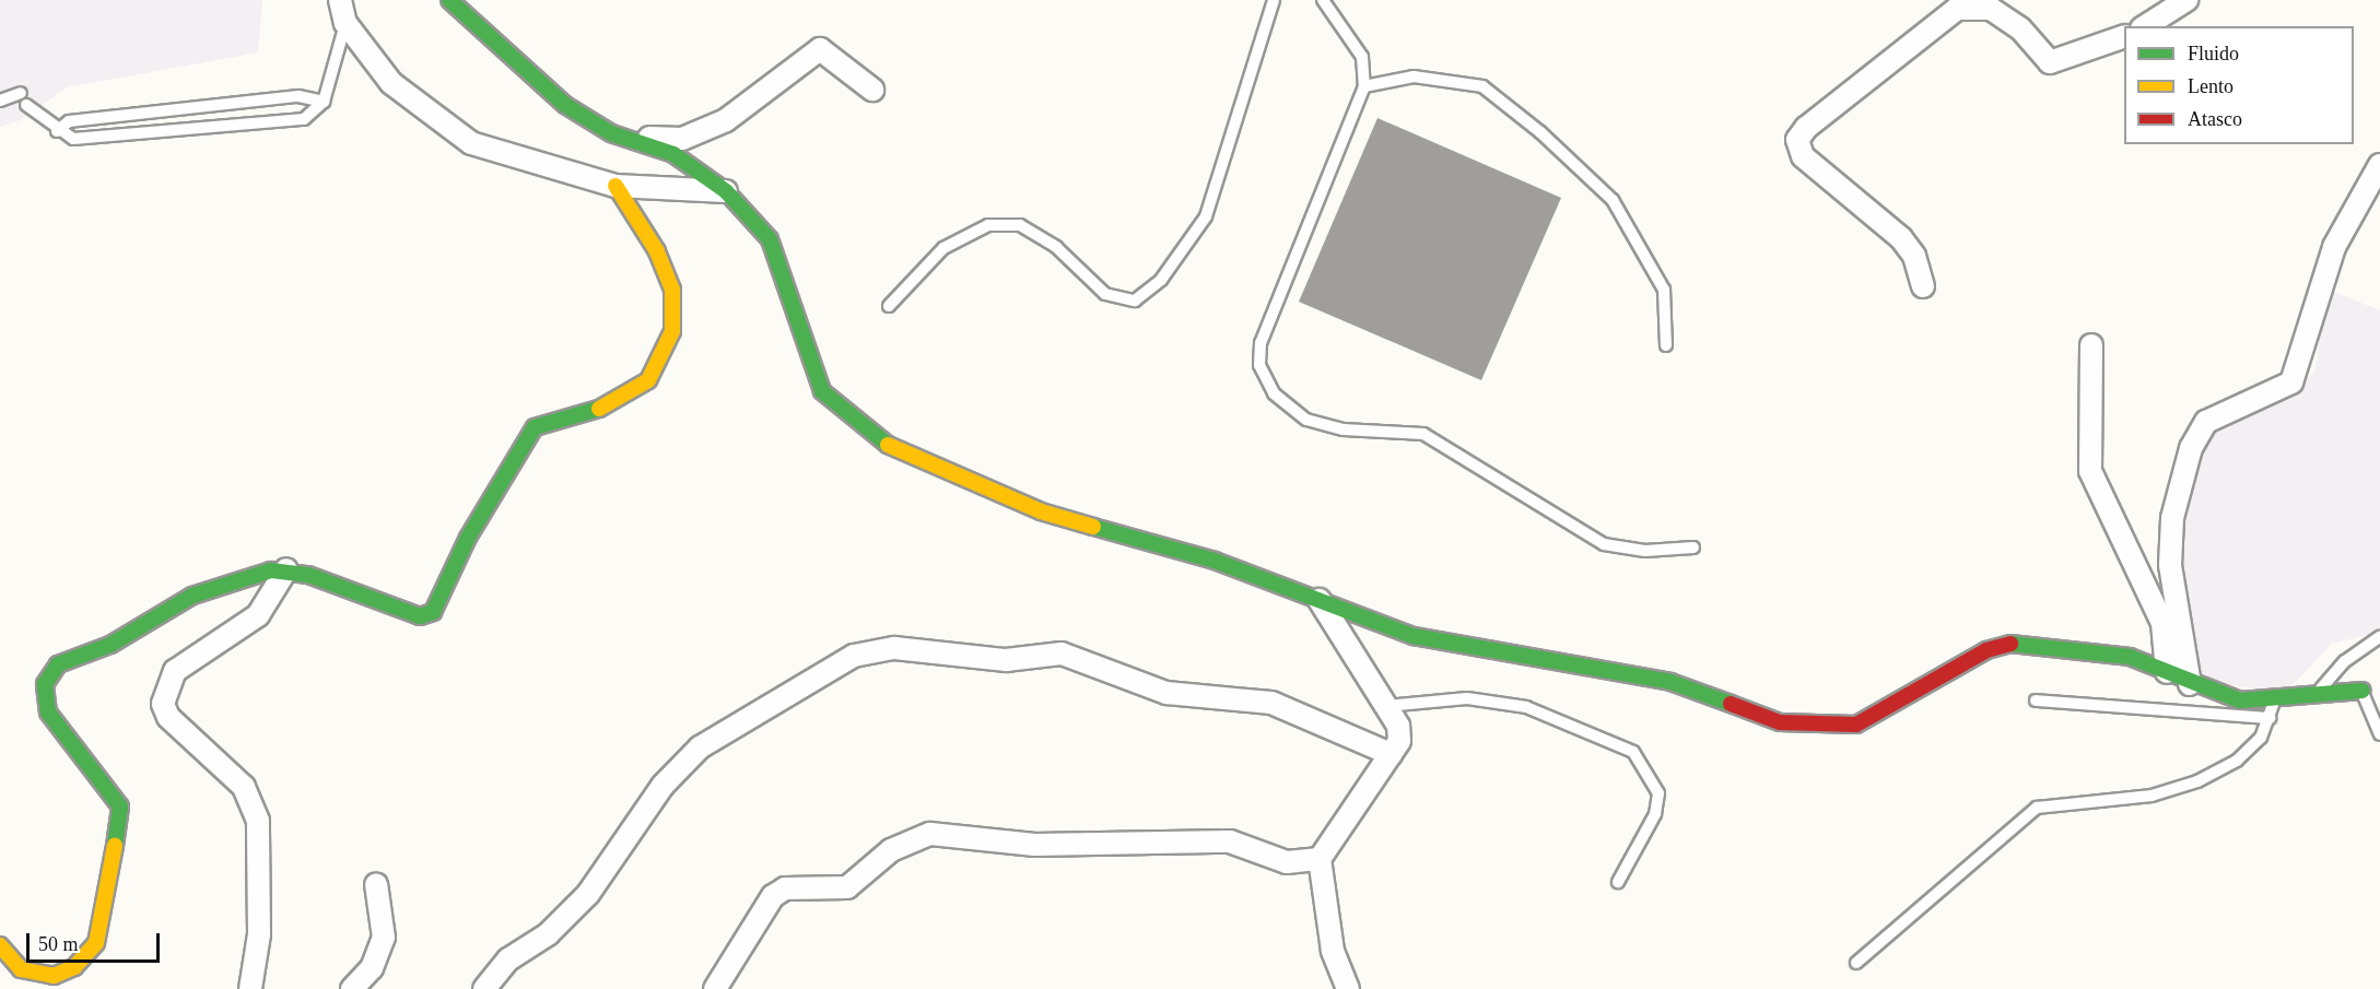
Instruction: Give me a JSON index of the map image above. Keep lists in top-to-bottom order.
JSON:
{
  "legend": ["Fluido", "Lento", "Atasco"],
  "scale_bar": "50 m"
}
